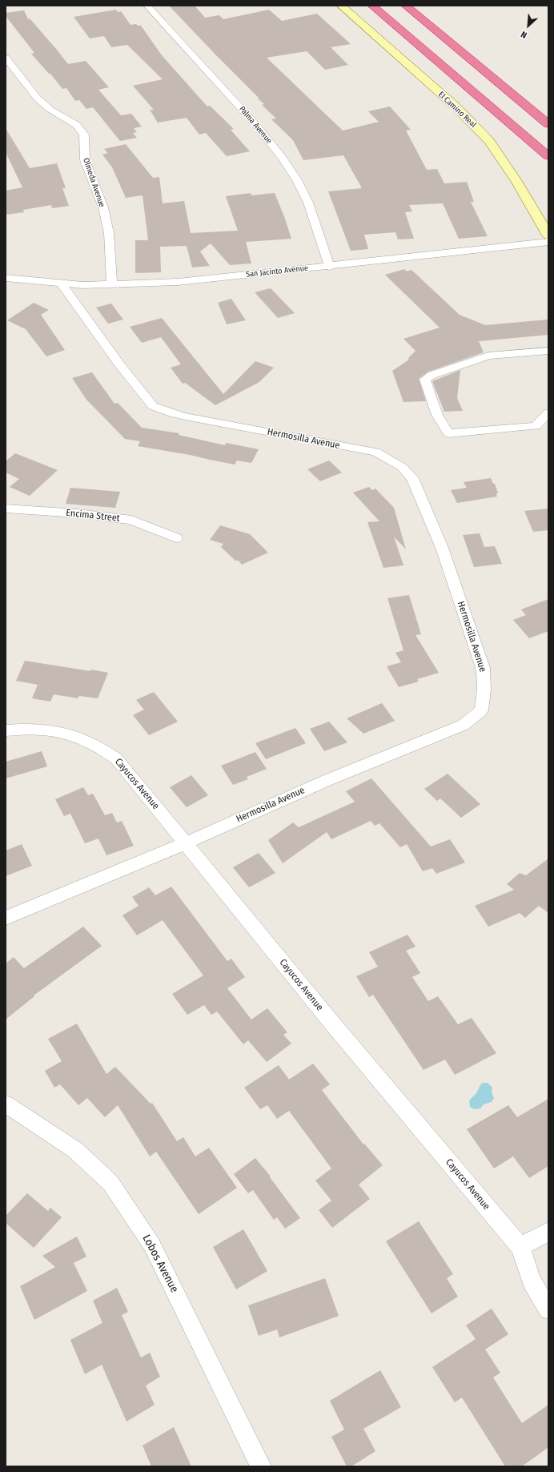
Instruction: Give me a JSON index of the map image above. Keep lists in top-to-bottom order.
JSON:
{
  "streets": {
    "main road": ["El Camino Real"],
    "street": [
      "Palma Avenue",
      "Olmeda Avenue",
      "San Jacinto Avenue",
      "Hermosilla Avenue",
      "Encima Street",
      "Cayucos Avenue",
      "Lobos Avenue"
    ]
  },
  "crossings": [
    ["Palma Avenue", "San Jacinto Avenue"],
    ["Olmeda Avenue", "San Jacinto Avenue"],
    ["San Jacinto Avenue", "Hermosilla Avenue"],
    ["Hermosilla Avenue", "Cayucos Avenue"]
  ],
  "north": "bottom left"
}
